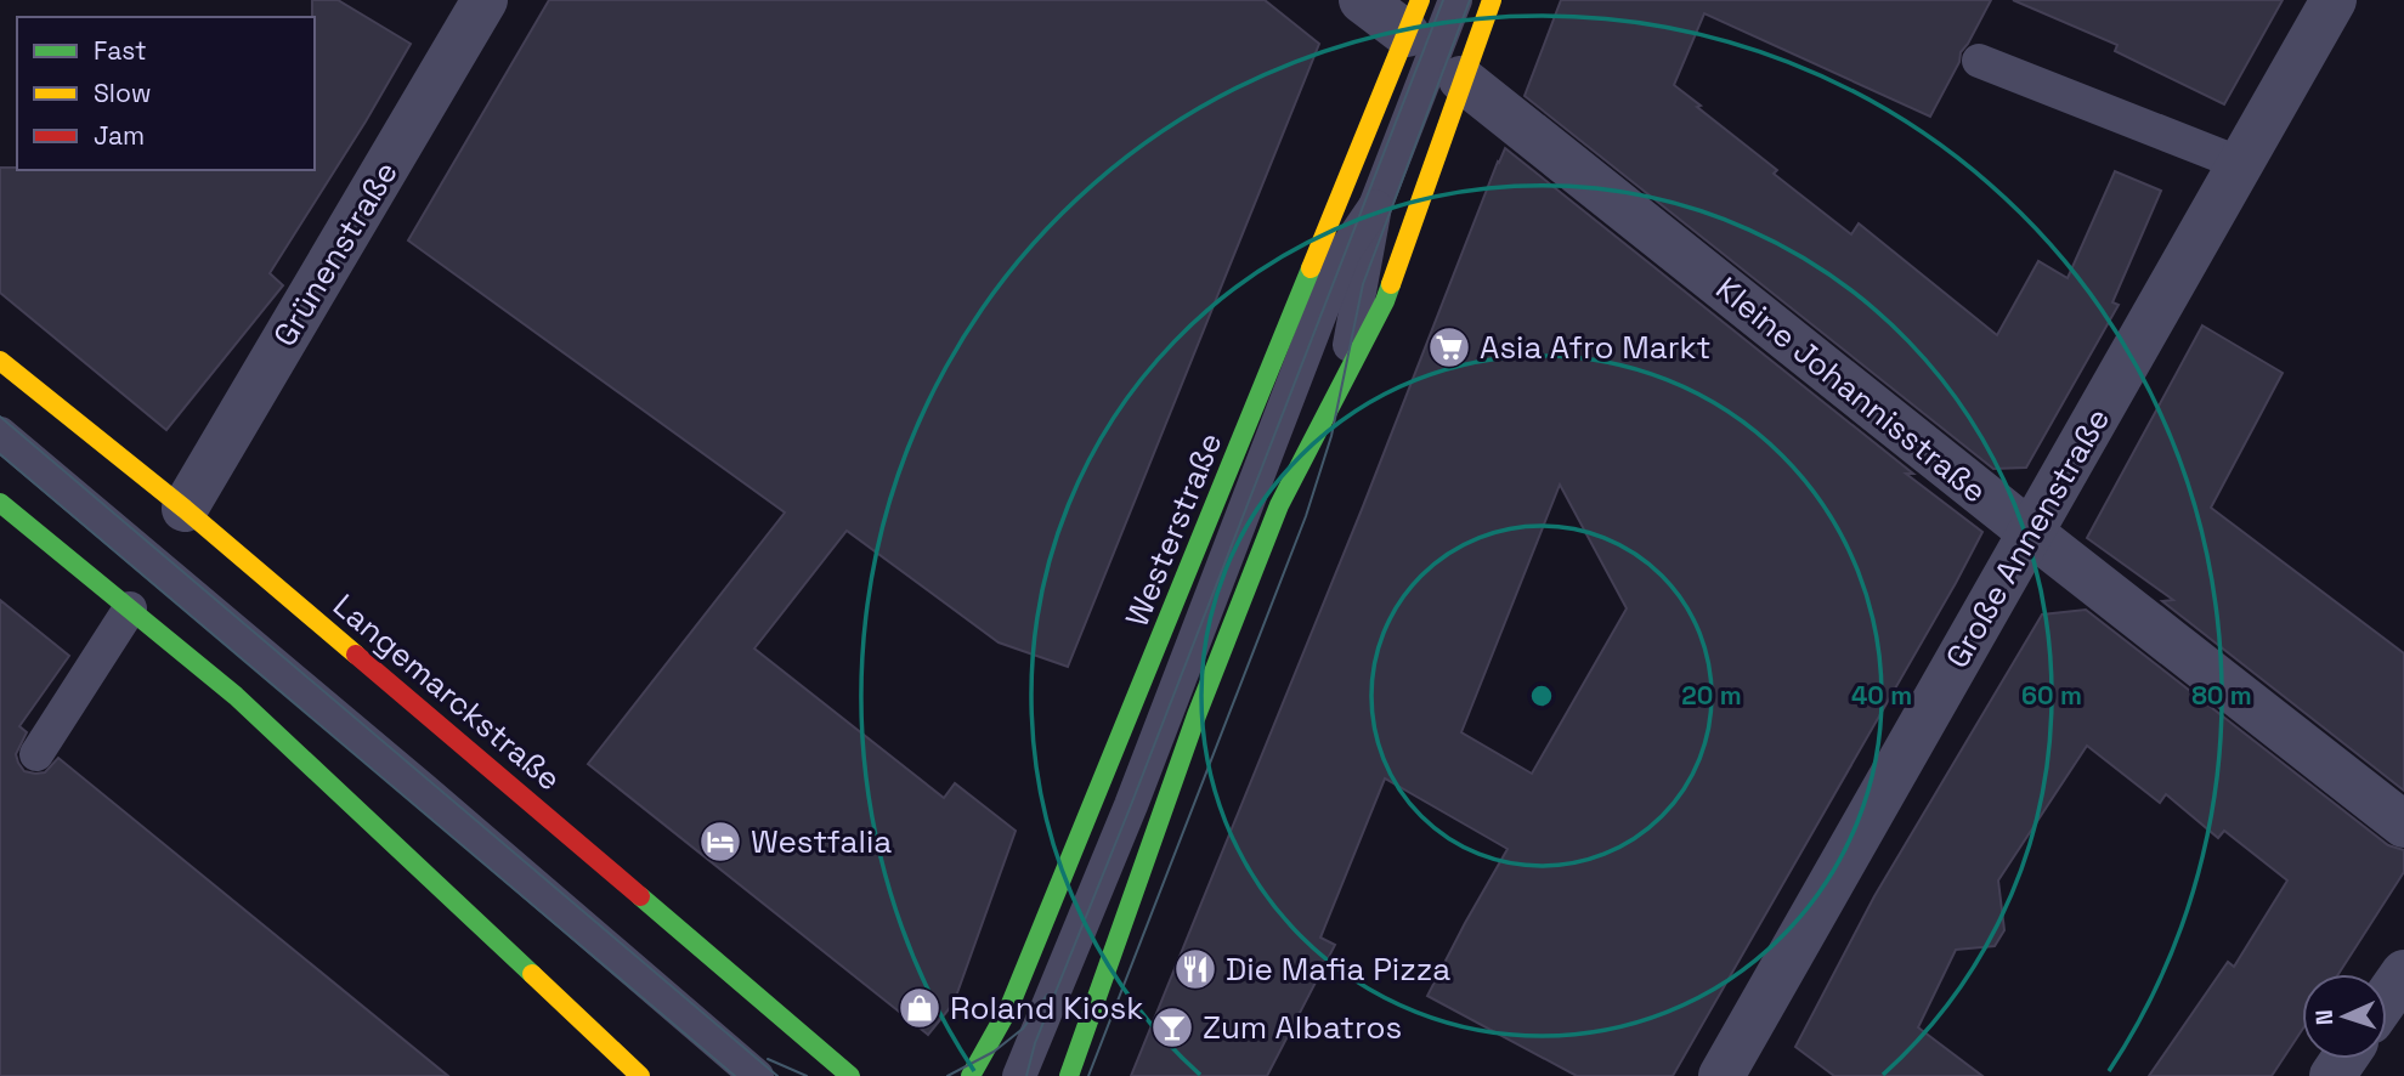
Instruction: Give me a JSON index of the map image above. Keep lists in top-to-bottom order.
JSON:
{
  "streets": {
    "main road": ["Westerstraße", "Langemarckstraße"],
    "street": ["Grünenstraße", "Kleine Johannisstraße", "Große Annenstraße"]
  },
  "crossings": [
    ["Grünenstraße", "Langemarckstraße"],
    ["Kleine Johannisstraße", "Große Annenstraße"]
  ],
  "places": {
    "supermarket": ["Asia Afro Markt"],
    "hotel": ["Westfalia"],
    "restaurant": ["Die Mafia Pizza"],
    "shop": ["Roland Kiosk"],
    "bar": ["Zum Albatros"]
  },
  "legend": ["Fast", "Slow", "Jam"],
  "north": "left",
  "rings": [
    "20 m",
    "40 m",
    "60 m",
    "80 m"
  ]
}
